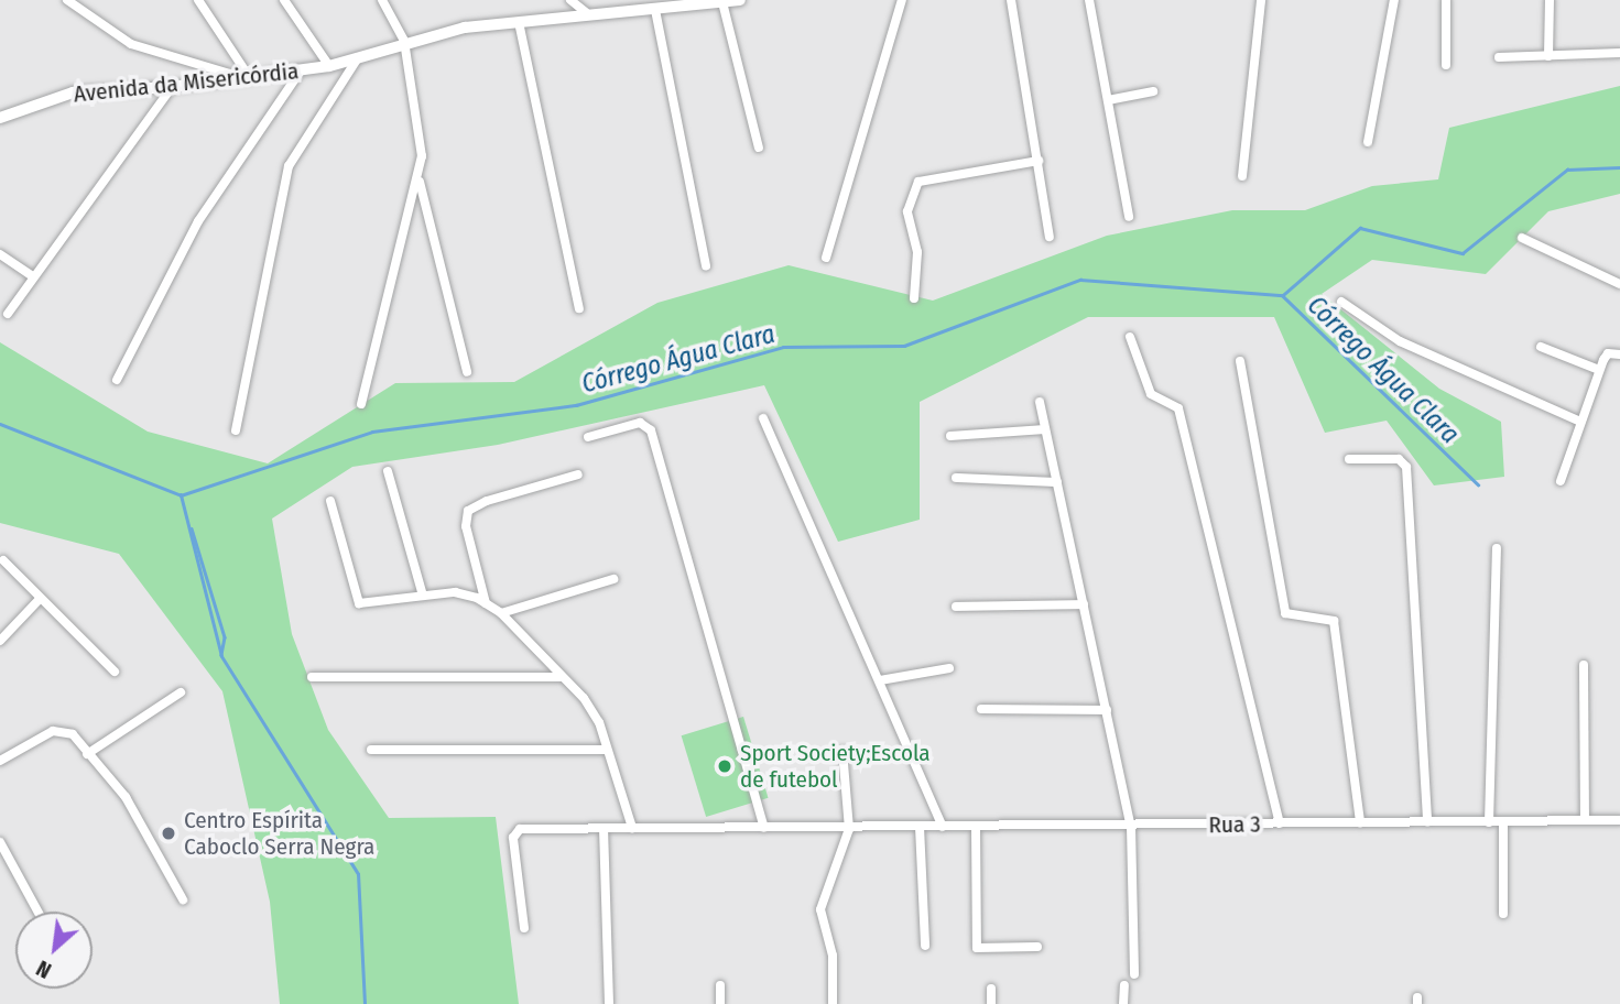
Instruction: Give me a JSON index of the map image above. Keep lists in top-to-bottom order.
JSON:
{
  "streets": {
    "street": ["Avenida da Misericórdia", "Rua 3"]
  },
  "water": ["Córrego Água Clara"],
  "places": ["Sport Society;Escola de futebol", "Centro Espírita Caboclo Serra Negra"],
  "north": "bottom left"
}
